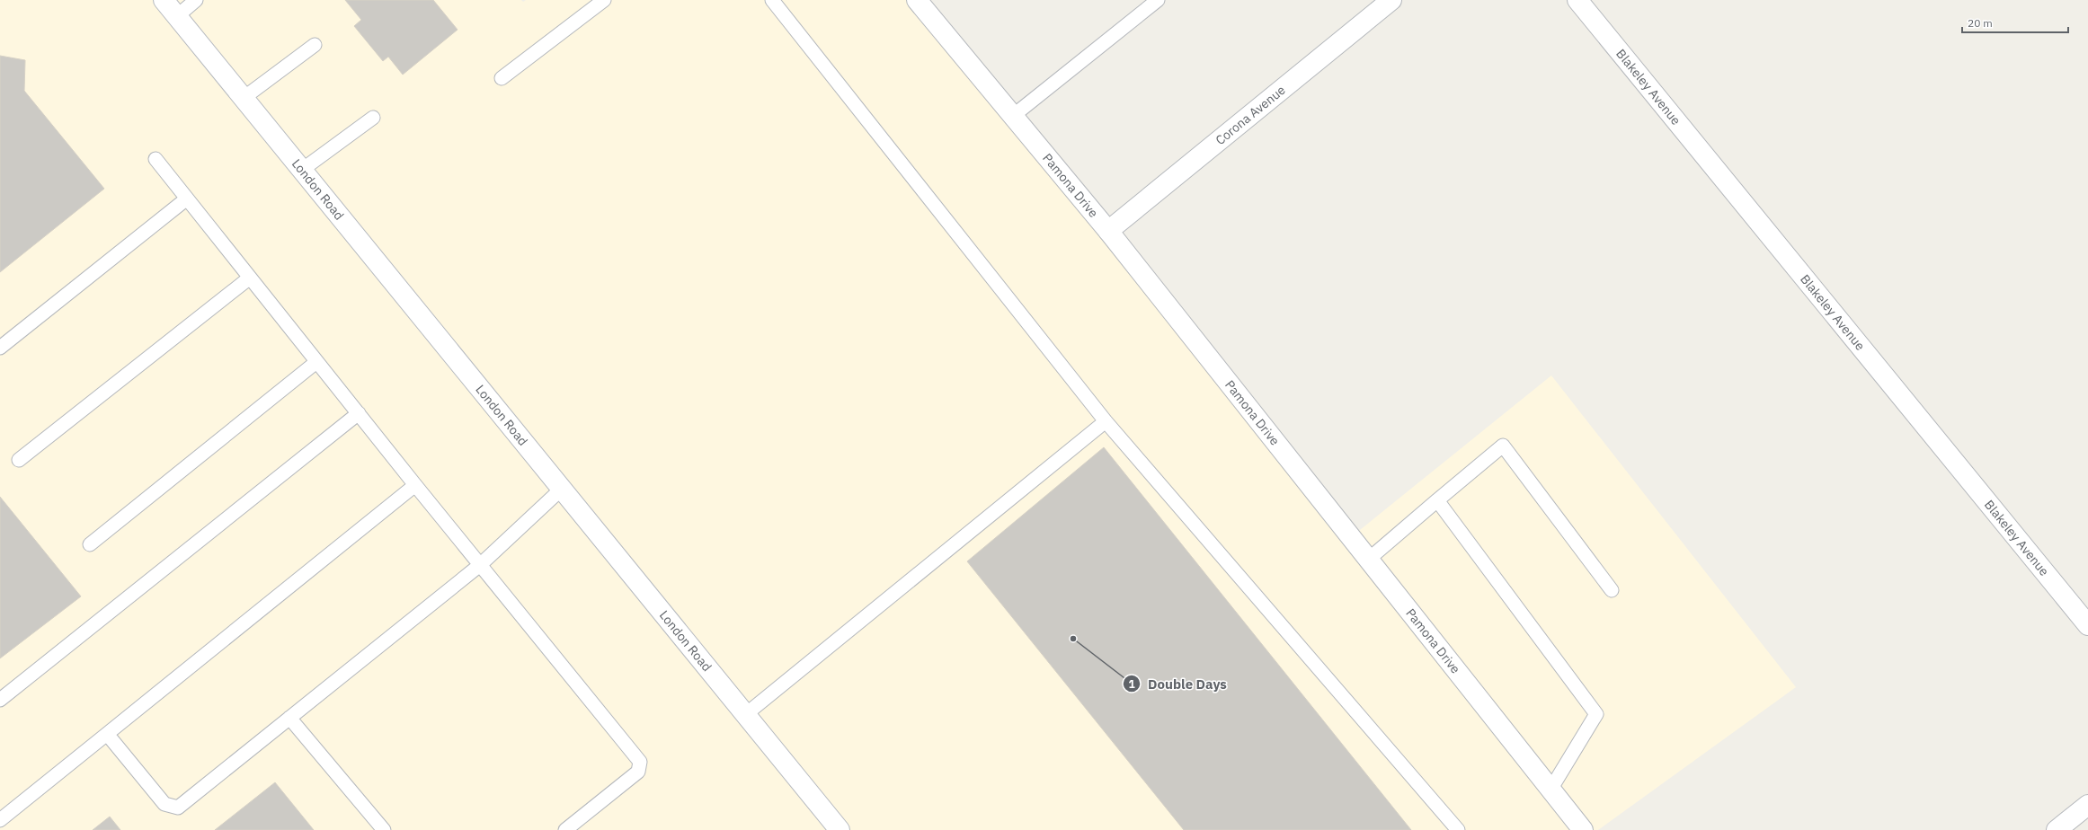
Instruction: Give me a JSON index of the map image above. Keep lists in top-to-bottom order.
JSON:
{
  "streets": {
    "street": [
      "Blakeley Avenue",
      "Corona Avenue",
      "Pamona Drive",
      "London Road"
    ]
  },
  "crossings": [
    ["Corona Avenue", "Pamona Drive"]
  ],
  "places": ["Double Days"],
  "scale_bar": "20 m"
}
